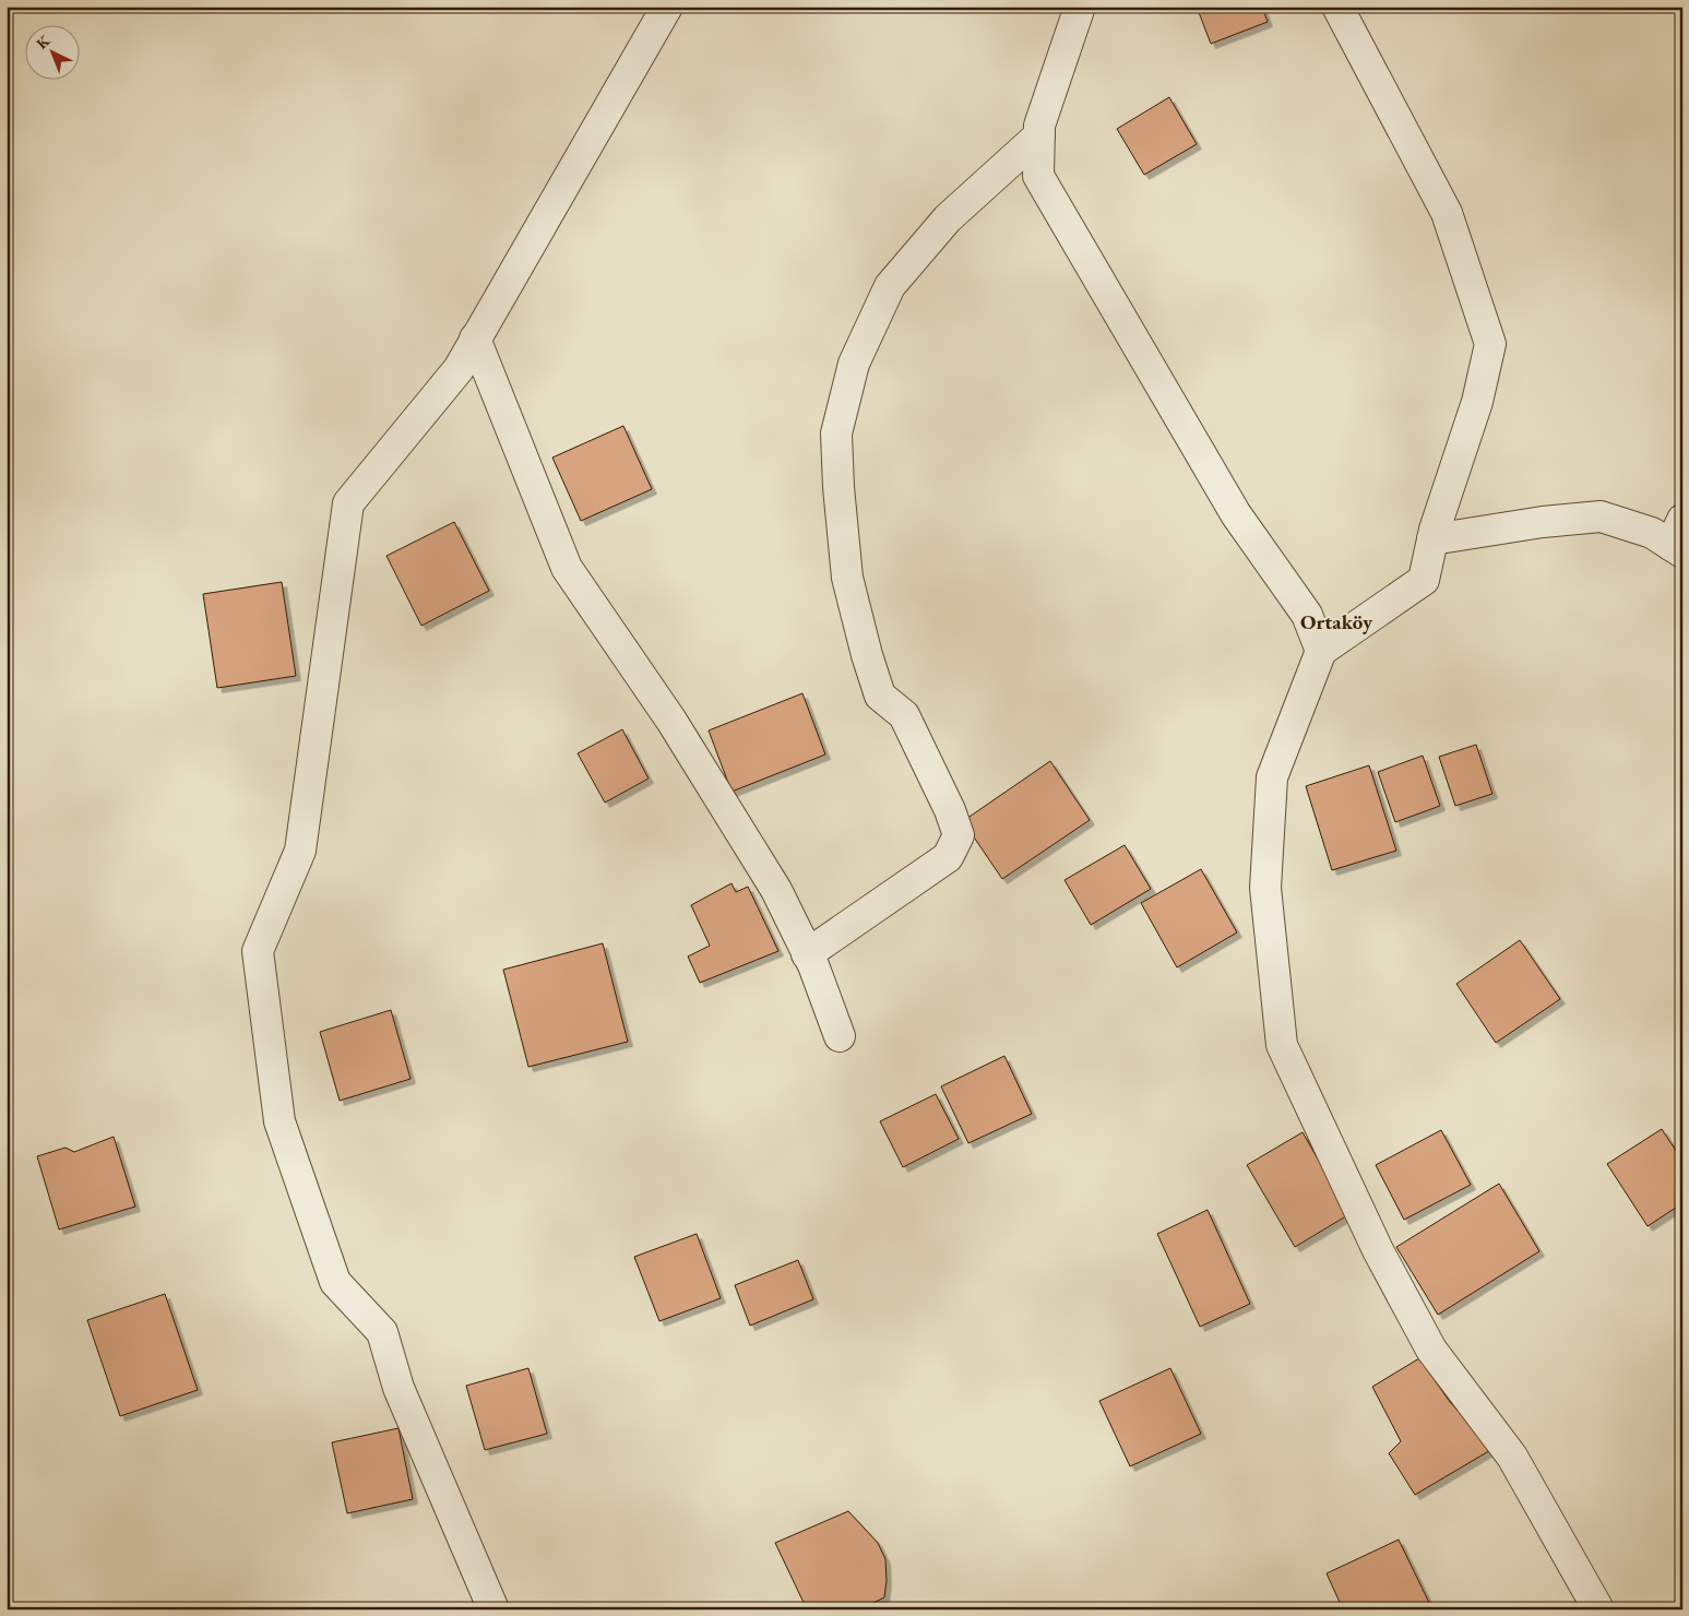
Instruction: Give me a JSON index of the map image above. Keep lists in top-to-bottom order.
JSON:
{
  "districts": ["Ortaköy"],
  "north": "top left"
}
